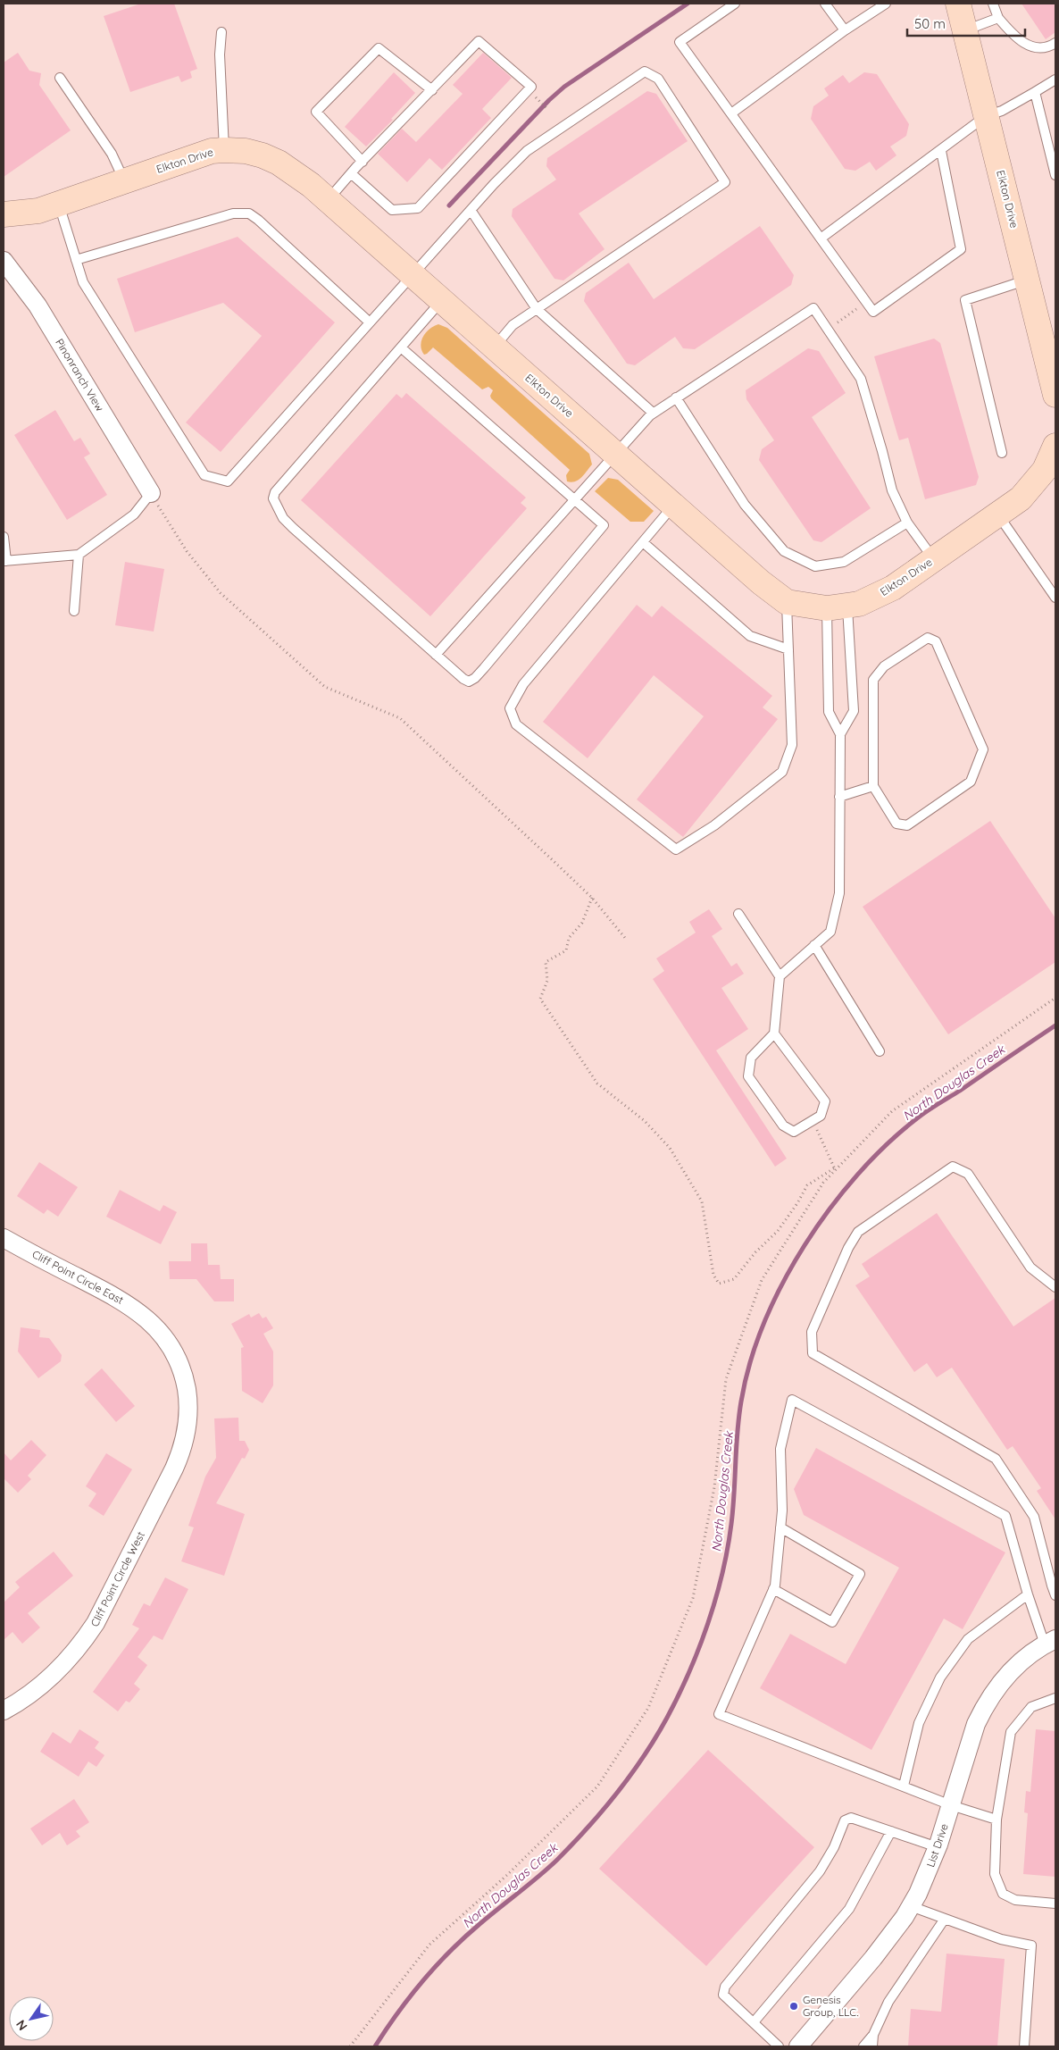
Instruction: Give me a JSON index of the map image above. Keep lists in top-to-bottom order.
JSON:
{
  "streets": {
    "street": [
      "Elkton Drive",
      "Pinonranch View",
      "Cliff Point Circle East",
      "Cliff Point Circle West",
      "List Drive"
    ]
  },
  "crossings": [
    ["Cliff Point Circle East", "Cliff Point Circle West"]
  ],
  "water": ["North Douglas Creek"],
  "places": ["Genesis Group, LLC."],
  "scale_bar": "50 m",
  "north": "bottom left"
}
